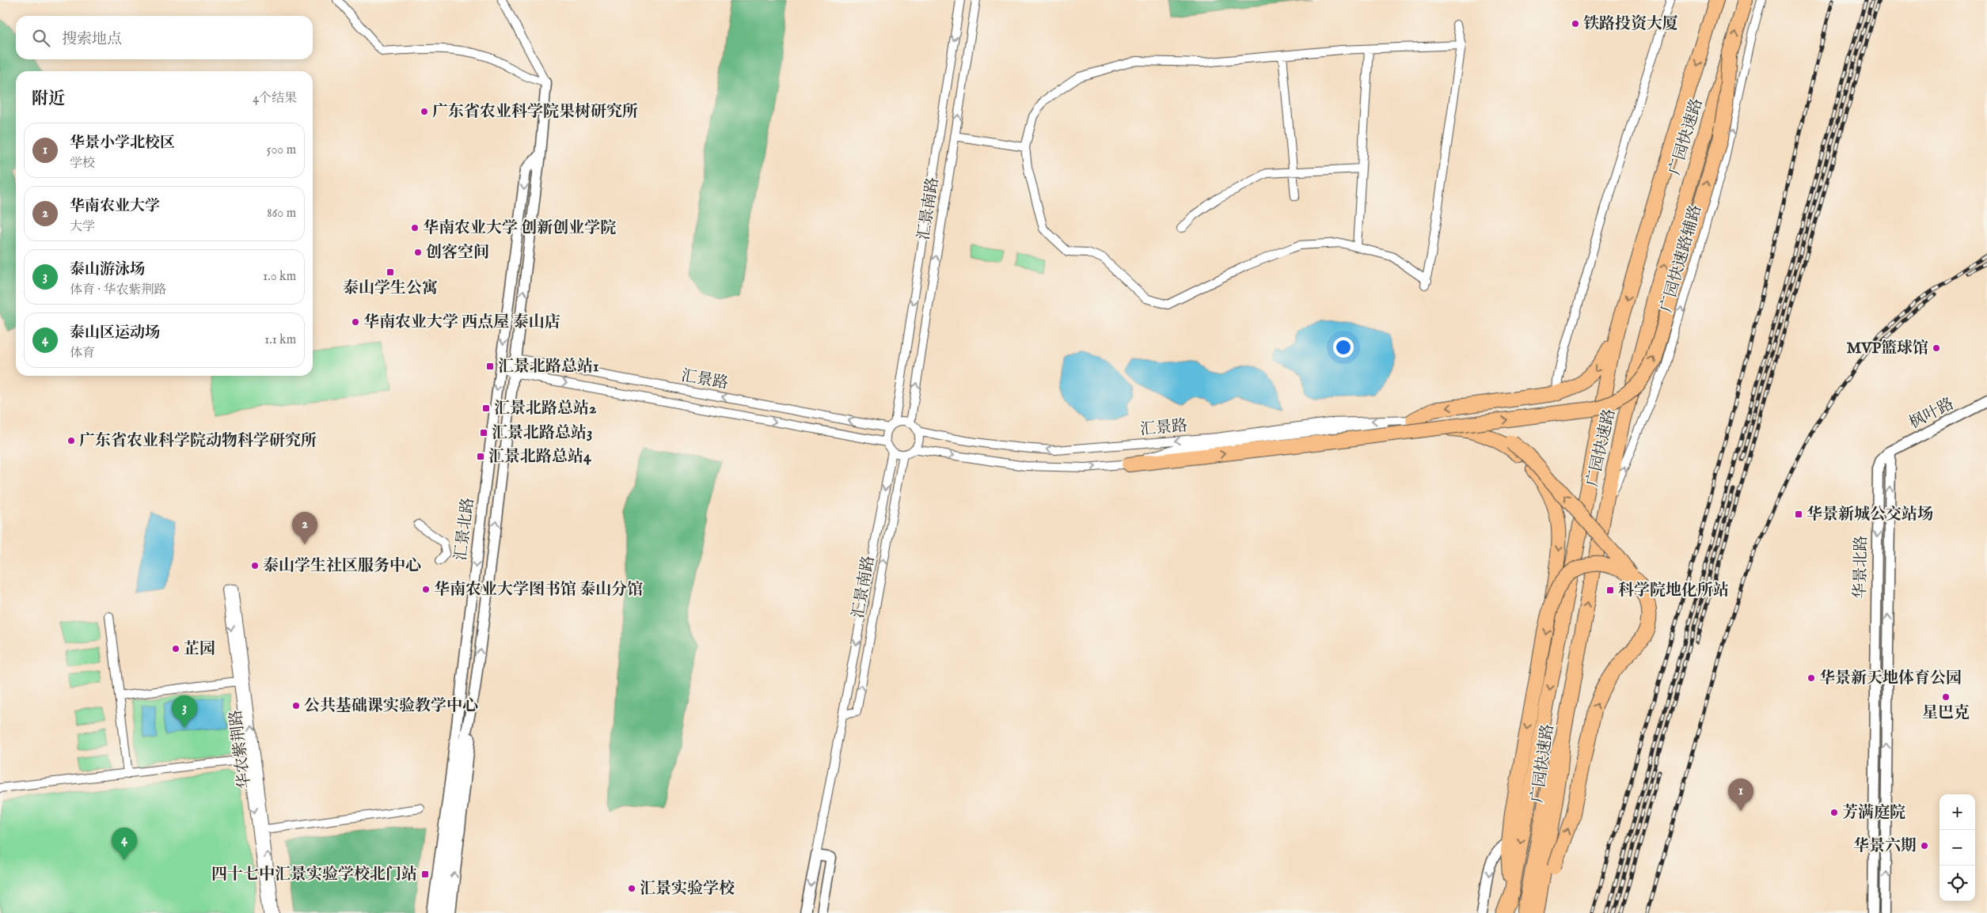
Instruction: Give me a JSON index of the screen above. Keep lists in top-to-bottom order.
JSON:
{
  "streets": {
    "highway": ["广园快速路"],
    "street": [
      "汇景南路",
      "广园快速路辅路",
      "汇景路",
      "枫叶路",
      "汇景北路",
      "华景北路",
      "华农紫荆路"
    ]
  },
  "crossings": [
    ["广园快速路", "广园快速路辅路"],
    ["汇景南路", "汇景路"],
    ["汇景路", "汇景北路"],
    ["枫叶路", "华景北路"]
  ],
  "one_way": ["广园快速路辅路"],
  "places": {
    "other": [
      "铁路投资大厦",
      "广东省农业科学院果树研究所",
      "华南农业大学 创新创业学院",
      "创客空间",
      "华南农业大学 西点屋 泰山店",
      "MVP篮球馆",
      "广东省农业科学院动物科学研究所",
      "泰山学生社区服务中心",
      "华南农业大学图书馆 泰山分馆",
      "芷园",
      "华景新天地体育公园",
      "星巴克",
      "公共基础课实验教学中心",
      "芳满庭院",
      "华景六期",
      "汇景实验学校"
    ],
    "transit": [
      "泰山学生公寓",
      "汇景北路总站1",
      "汇景北路总站2",
      "汇景北路总站3",
      "汇景北路总站4",
      "华景新城公交站场",
      "科学院地化所站",
      "四十七中汇景实验学校北门站"
    ]
  },
  "page": {
    "search": "搜索地点",
    "heading": ["附近", "4个结果"],
    "list": [
      {
        "mark": "1",
        "name": "华景小学北校区",
        "note": "学校",
        "value": "500 m"
      },
      {
        "mark": "2",
        "name": "华南农业大学",
        "note": "大学",
        "value": "860 m"
      },
      {
        "mark": "3",
        "name": "泰山游泳场",
        "note": "体育 · 华农紫荆路",
        "value": "1.0 km"
      },
      {
        "mark": "4",
        "name": "泰山区运动场",
        "note": "体育",
        "value": "1.1 km"
      }
    ],
    "pins": [
      "2",
      "3",
      "1",
      "4"
    ],
    "map_buttons": ["+", "−"]
  }
}
